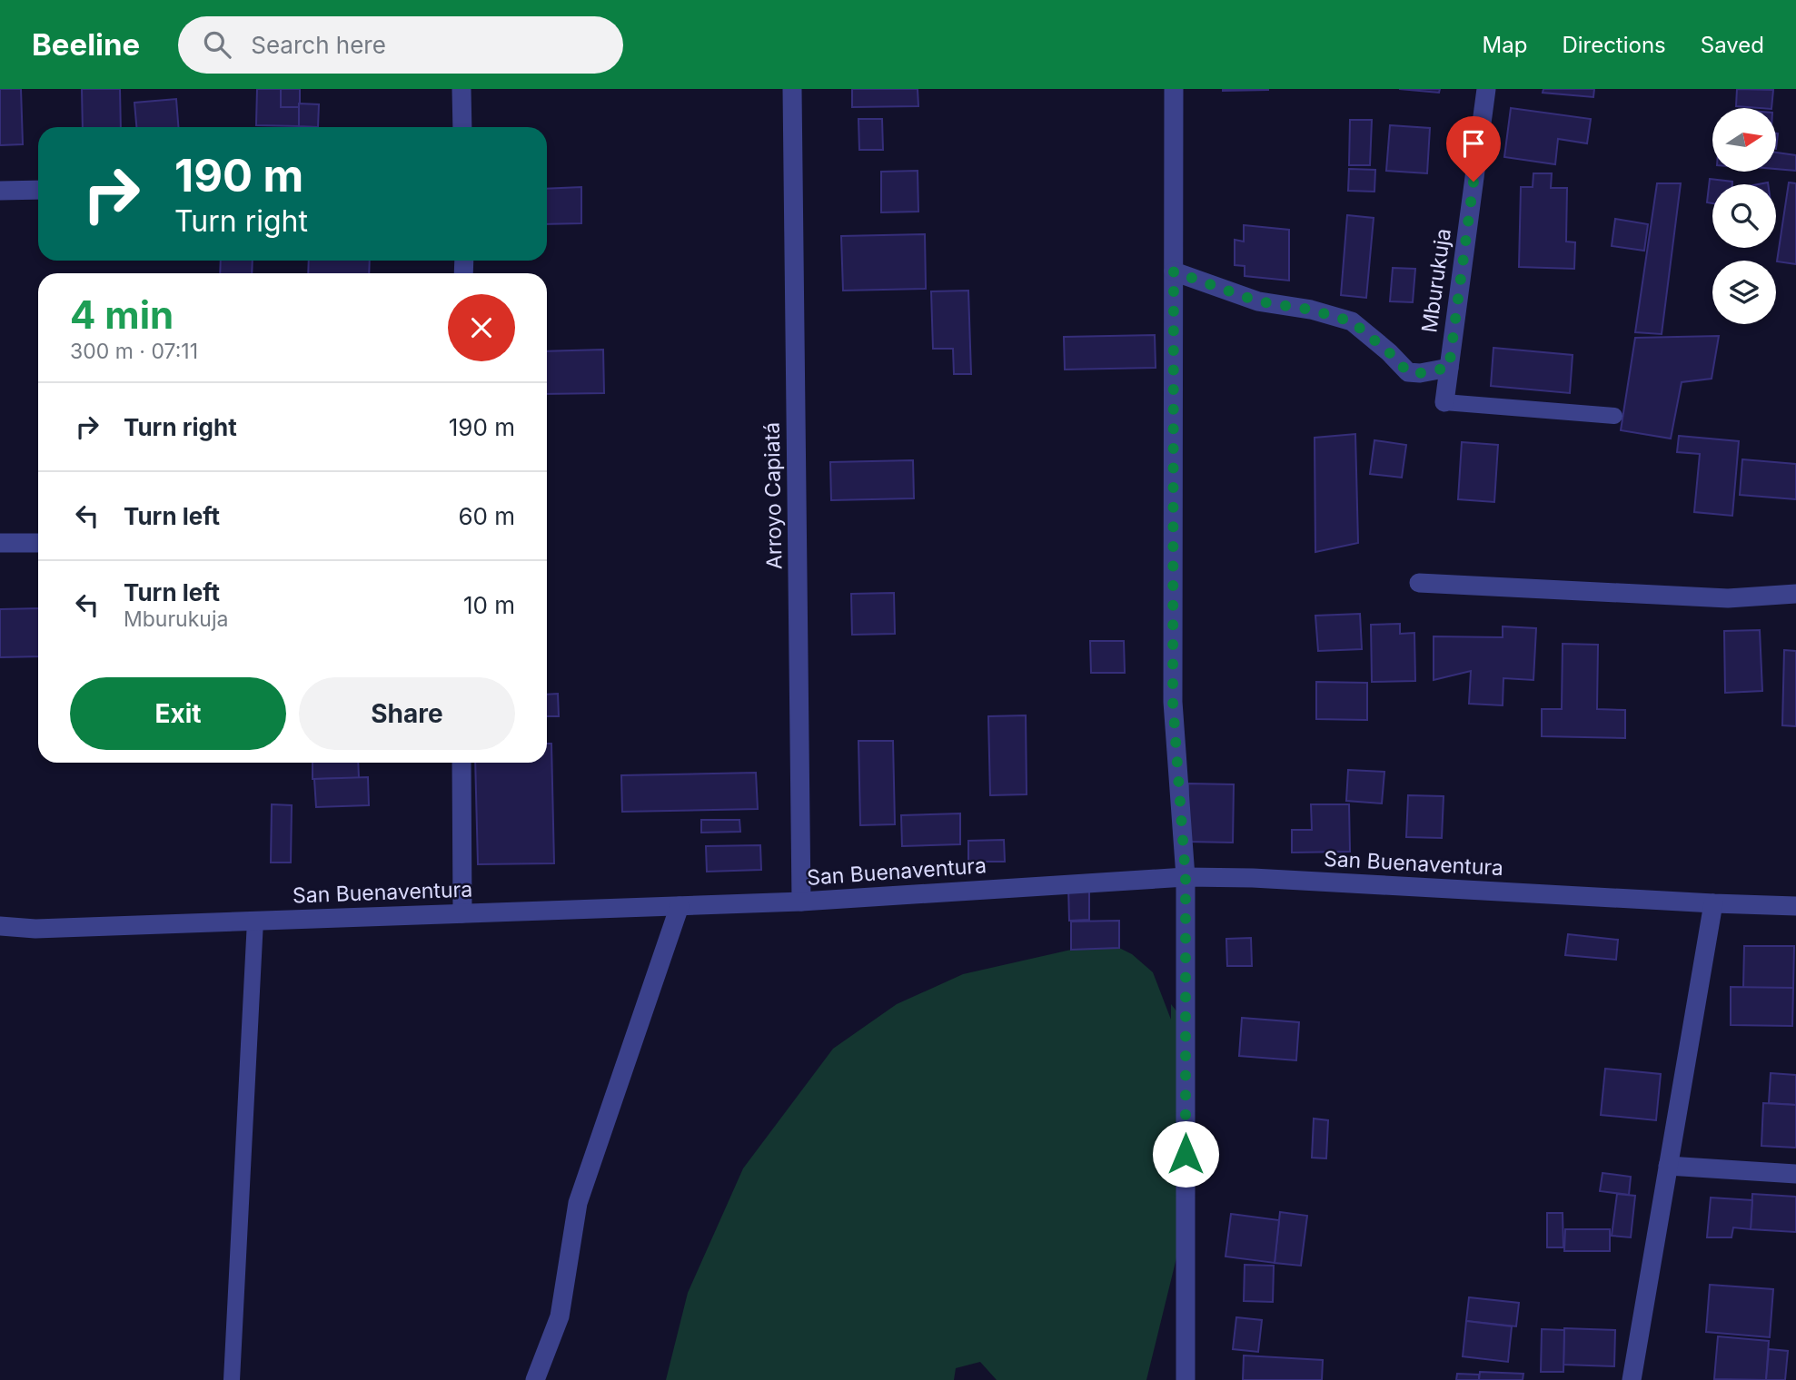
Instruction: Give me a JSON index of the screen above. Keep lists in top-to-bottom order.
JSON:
{
  "streets": {
    "street": ["Mburukuja", "Arroyo Capiatá", "San Buenaventura"]
  },
  "crossings": [
    ["Arroyo Capiatá", "San Buenaventura"]
  ],
  "north": "right",
  "page": {
    "header": "Beeline",
    "search": "Search here",
    "nav": ["Map", "Directions", "Saved"],
    "turn": ["190 m", "Turn right"],
    "heading": ["4 min", "300 m · 07:11"],
    "list": [
      {
        "name": "Turn right",
        "value": "190 m"
      },
      {
        "name": "Turn left",
        "value": "60 m"
      },
      {
        "name": "Turn left",
        "note": "Mburukuja",
        "value": "10 m"
      }
    ],
    "buttons": ["Exit", "Share"]
  }
}
